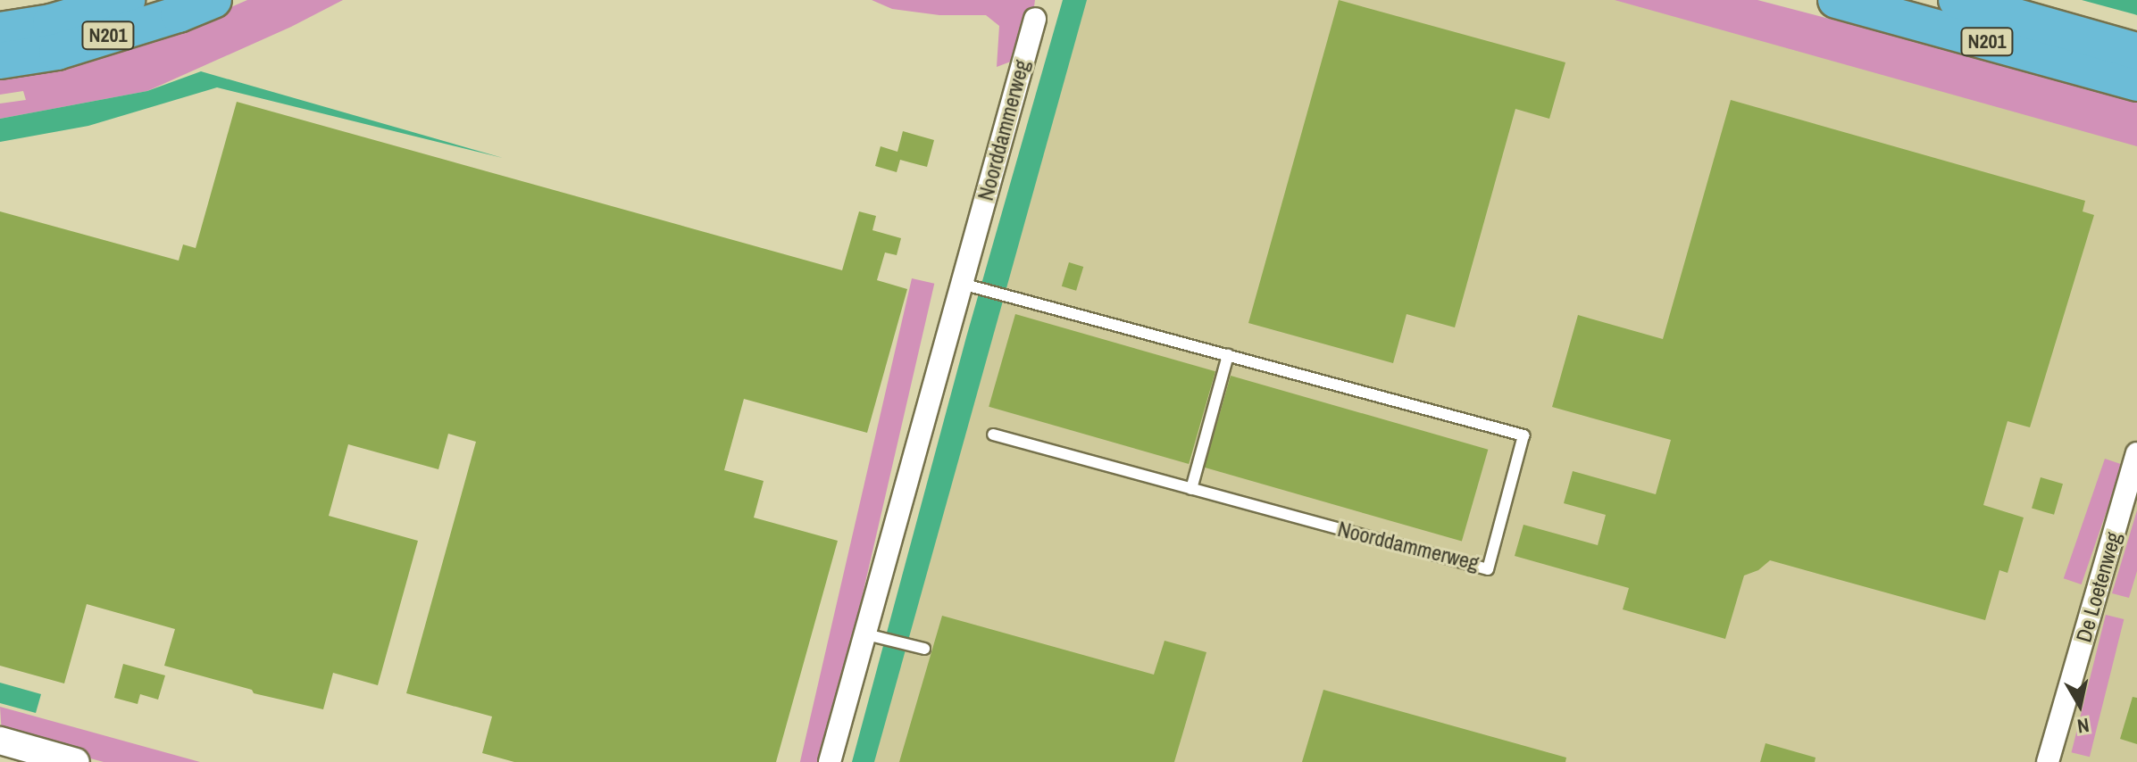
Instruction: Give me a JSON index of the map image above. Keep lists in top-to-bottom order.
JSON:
{
  "streets": {
    "highway": ["N201"],
    "street": ["Noorddammerweg", "De Loetenweg"]
  },
  "north": "bottom"
}
